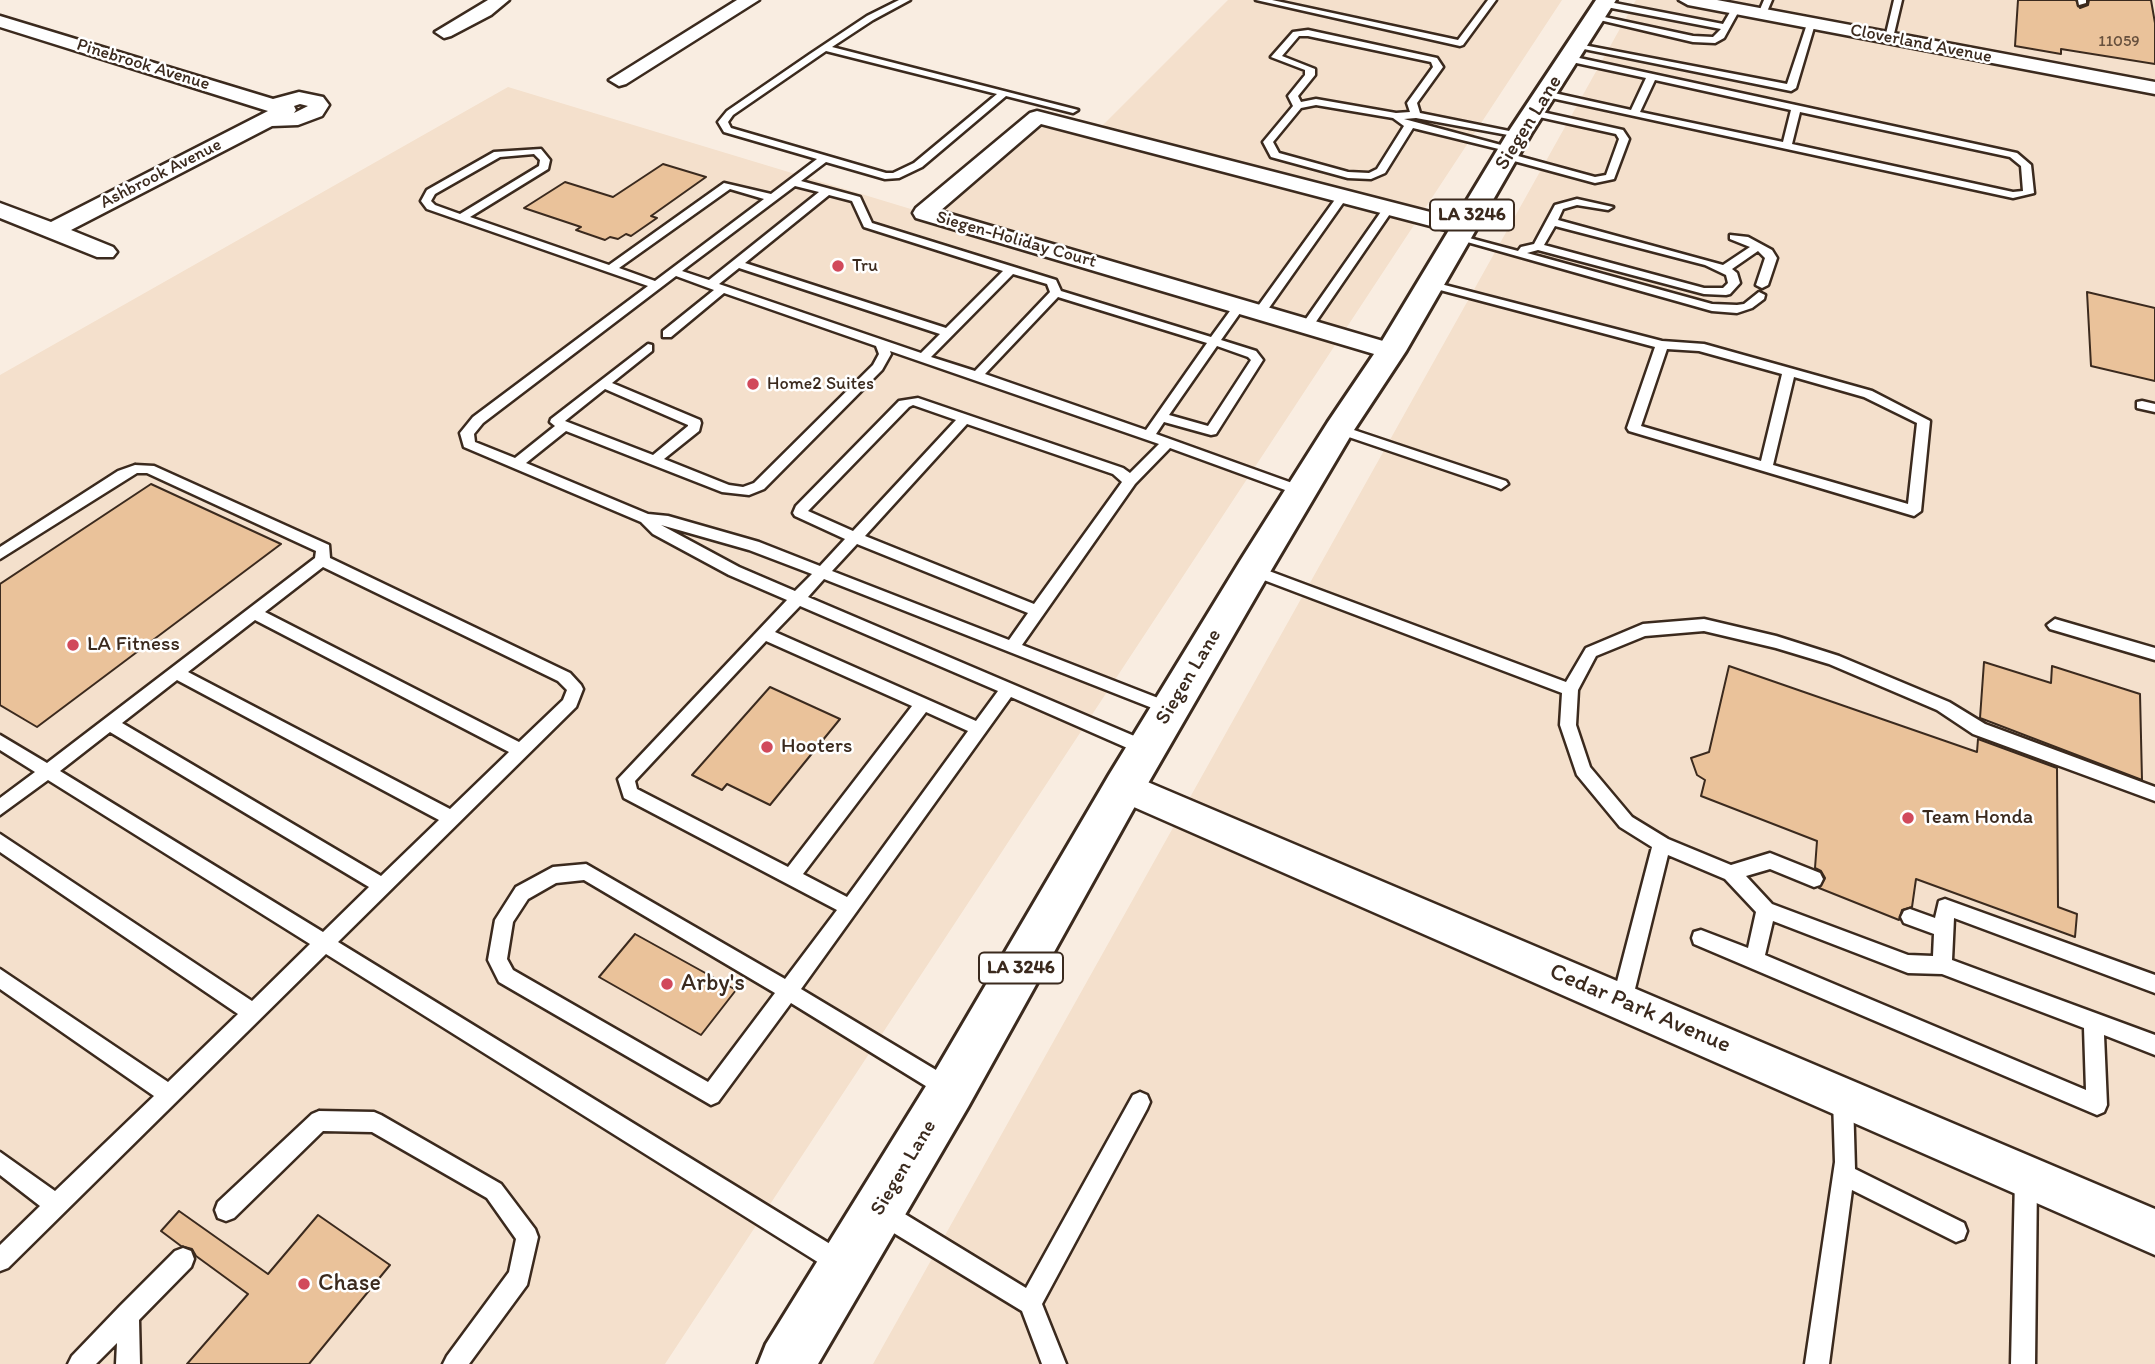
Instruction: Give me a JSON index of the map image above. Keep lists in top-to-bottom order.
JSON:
{
  "streets": {
    "main road": ["Siegen Lane", "LA 3246"],
    "street": [
      "Cloverland Avenue",
      "Pinebrook Avenue",
      "Ashbrook Avenue",
      "Siegen-Holiday Court",
      "Cedar Park Avenue"
    ]
  },
  "crossings": [
    ["Pinebrook Avenue", "Ashbrook Avenue"],
    ["Siegen Lane", "Siegen-Holiday Court"],
    ["Siegen Lane", "Cedar Park Avenue"]
  ],
  "places": [
    "Tru",
    "Home2 Suites",
    "LA Fitness",
    "Hooters",
    "Team Honda",
    "Arby's",
    "Chase"
  ],
  "house_numbers": ["11059"]
}
